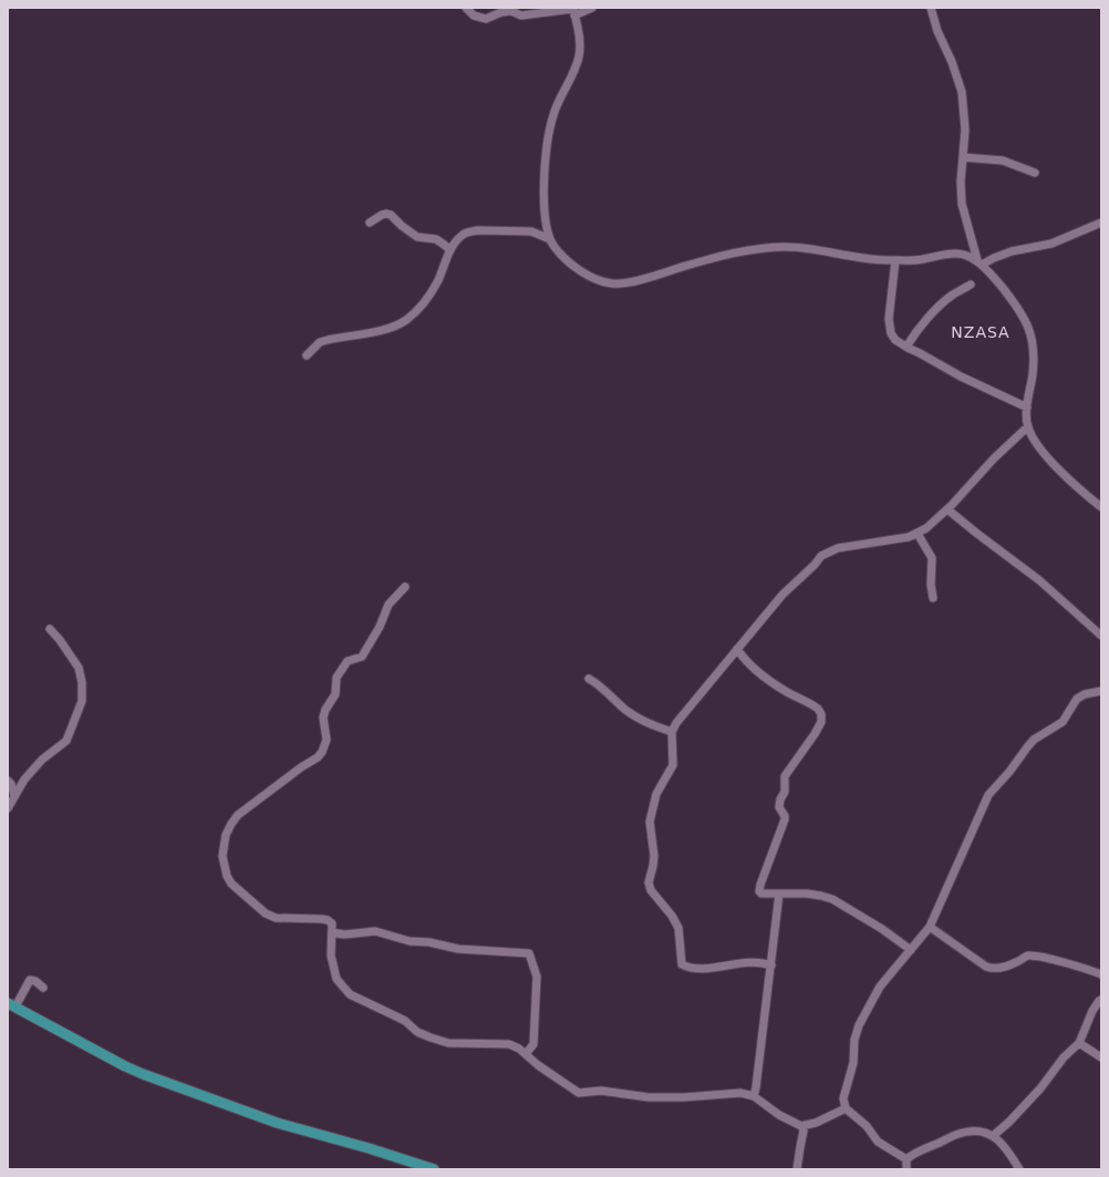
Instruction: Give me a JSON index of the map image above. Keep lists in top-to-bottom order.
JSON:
{
  "districts": ["NZASA"]
}
